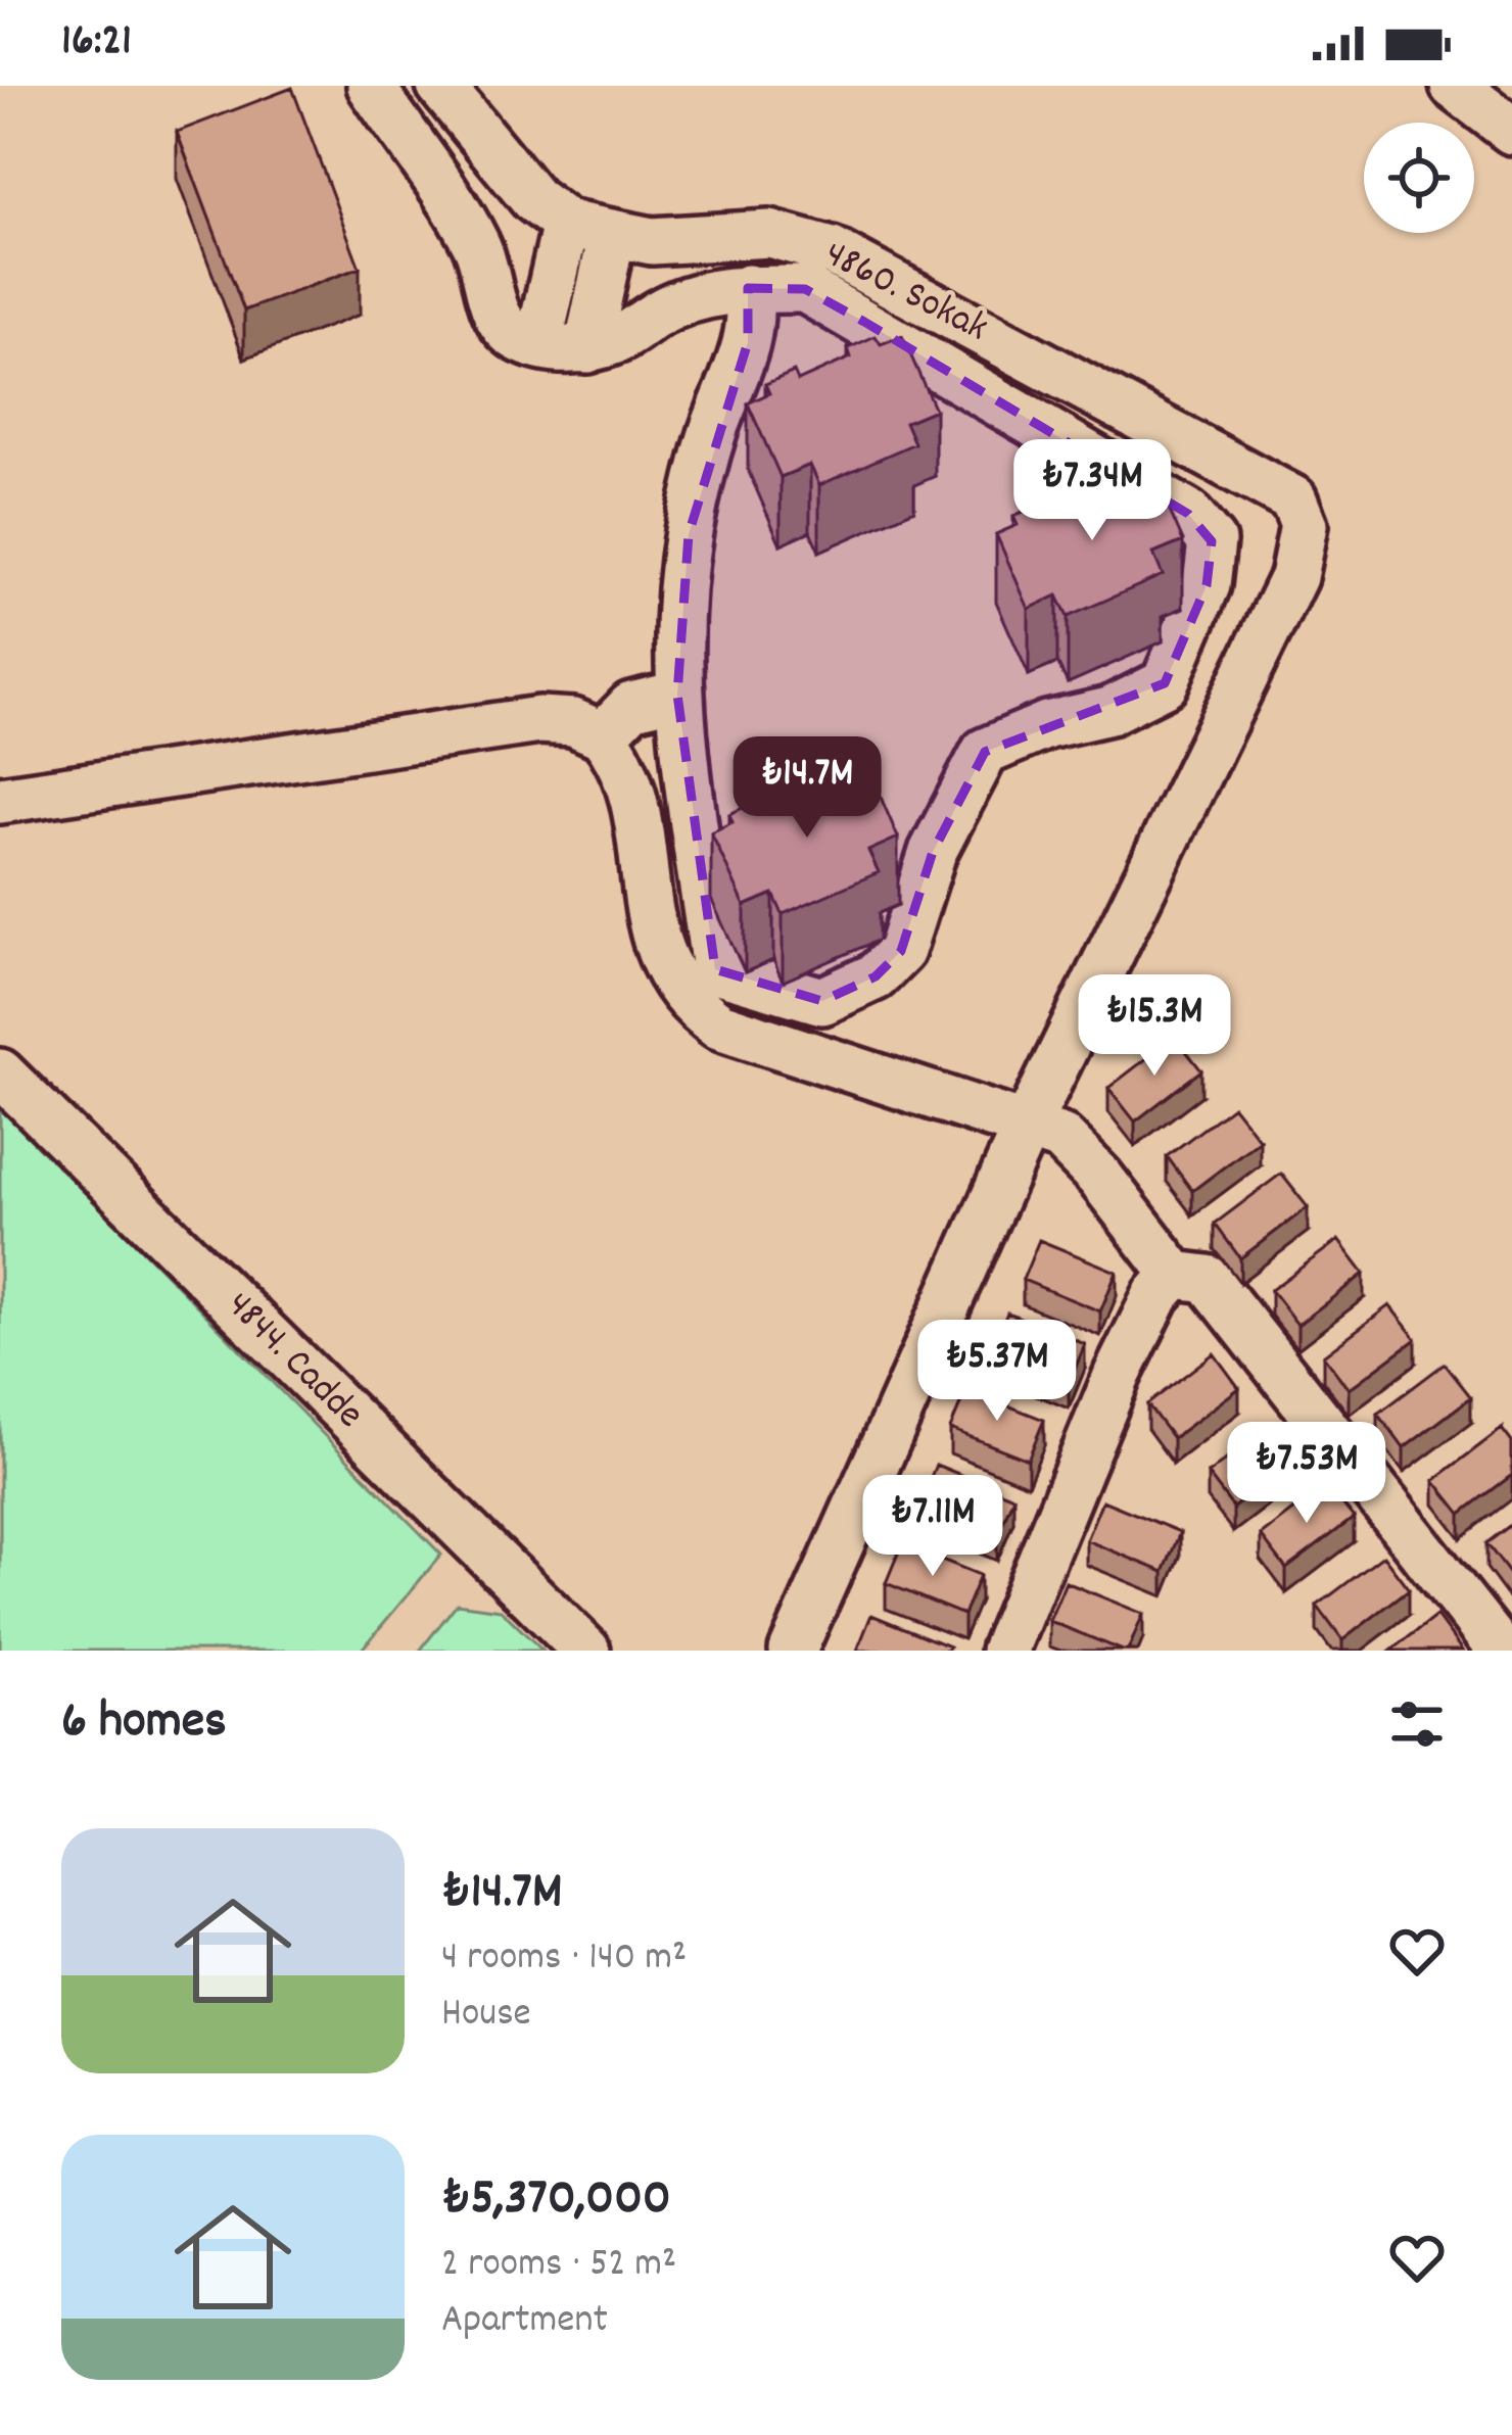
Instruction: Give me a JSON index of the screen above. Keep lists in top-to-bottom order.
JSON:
{
  "streets": {
    "street": ["4860. Sokak", "4844. Cadde"]
  },
  "page": {
    "status": "16:21",
    "price": [
      "₺7.34M",
      "₺14.7M",
      "₺15.3M",
      "₺5.37M",
      "₺7.53M",
      "₺7.11M"
    ],
    "heading": "6 homes",
    "list": [
      {
        "name": "₺14.7M",
        "note": "4 rooms · 140 m² · House"
      },
      {
        "name": "₺5,370,000",
        "note": "2 rooms · 52 m² · Apartment"
      }
    ]
  }
}
